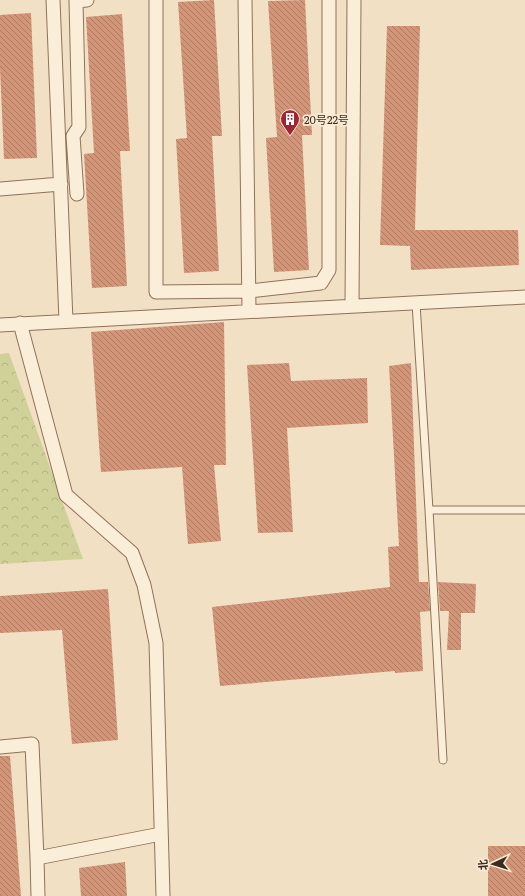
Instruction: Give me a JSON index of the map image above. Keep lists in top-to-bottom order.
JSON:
{
  "places": {
    "building": ["20号22号"]
  },
  "north": "left"
}
